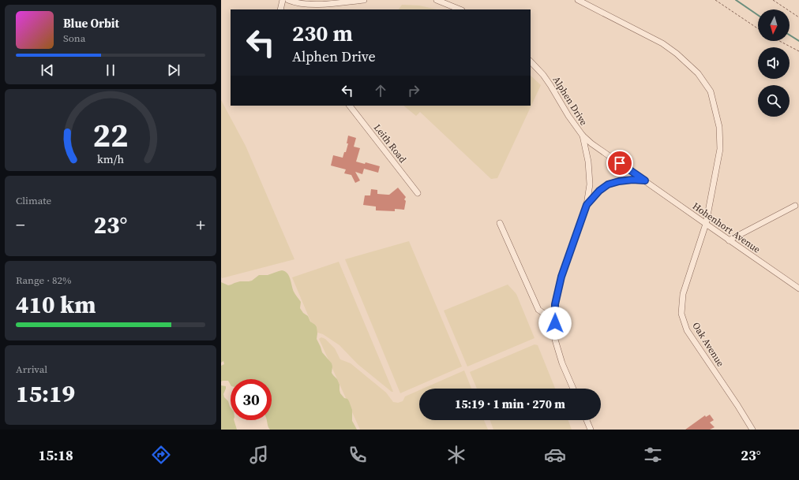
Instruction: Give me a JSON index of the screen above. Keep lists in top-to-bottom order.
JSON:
{
  "streets": {
    "street": [
      "Alphen Drive",
      "Leith Road",
      "Hohenhort Avenue",
      "Oak Avenue"
    ]
  },
  "crossings": [
    ["Alphen Drive", "Hohenhort Avenue"],
    ["Hohenhort Avenue", "Oak Avenue"]
  ],
  "north": "bottom",
  "page": {
    "turn": ["230 m", "Alphen Drive"],
    "song": ["Blue Orbit", "Sona"],
    "tile": [
      "Climate",
      ["Range · 82%", "410 km"],
      ["Arrival", "15:19"]
    ],
    "heat": ["−", "23°", "+"],
    "limit": "30",
    "trip": "15:19 · 1 min · 270 m",
    "tabs": ["15:18", "23°"],
    "gauge": ["22", "km/h"]
  }
}
